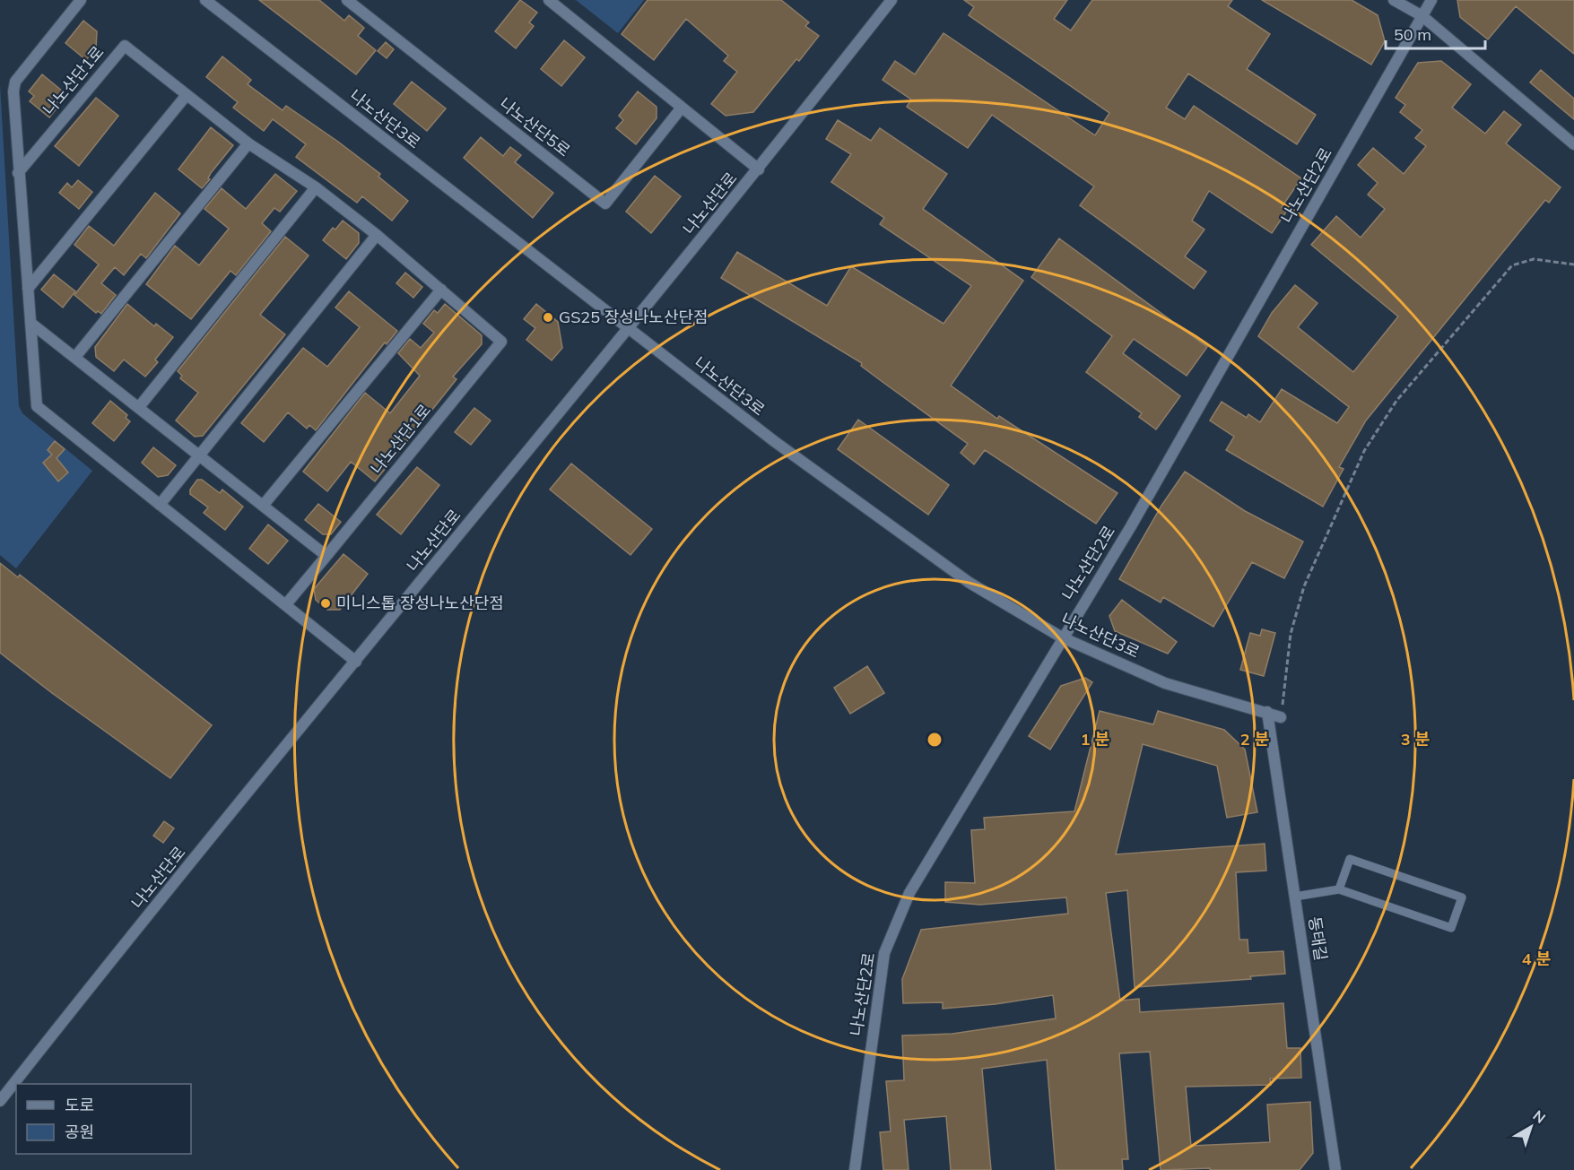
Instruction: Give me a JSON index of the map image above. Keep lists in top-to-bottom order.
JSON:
{
  "streets": {
    "street": [
      "나노산단1로",
      "나노산단3로",
      "나노산단5로",
      "나노산단2로",
      "나노산단로",
      "동태길"
    ]
  },
  "crossings": [
    ["나노산단3로", "나노산단2로"],
    ["나노산단3로", "나노산단로"],
    ["나노산단3로", "동태길"]
  ],
  "places": ["GS25 장성나노산단점", "미니스톱 장성나노산단점"],
  "legend": ["도로", "공원"],
  "scale_bar": "50 m",
  "north": "top right",
  "rings": [
    "1 분",
    "2 분",
    "3 분",
    "4 분"
  ]
}
